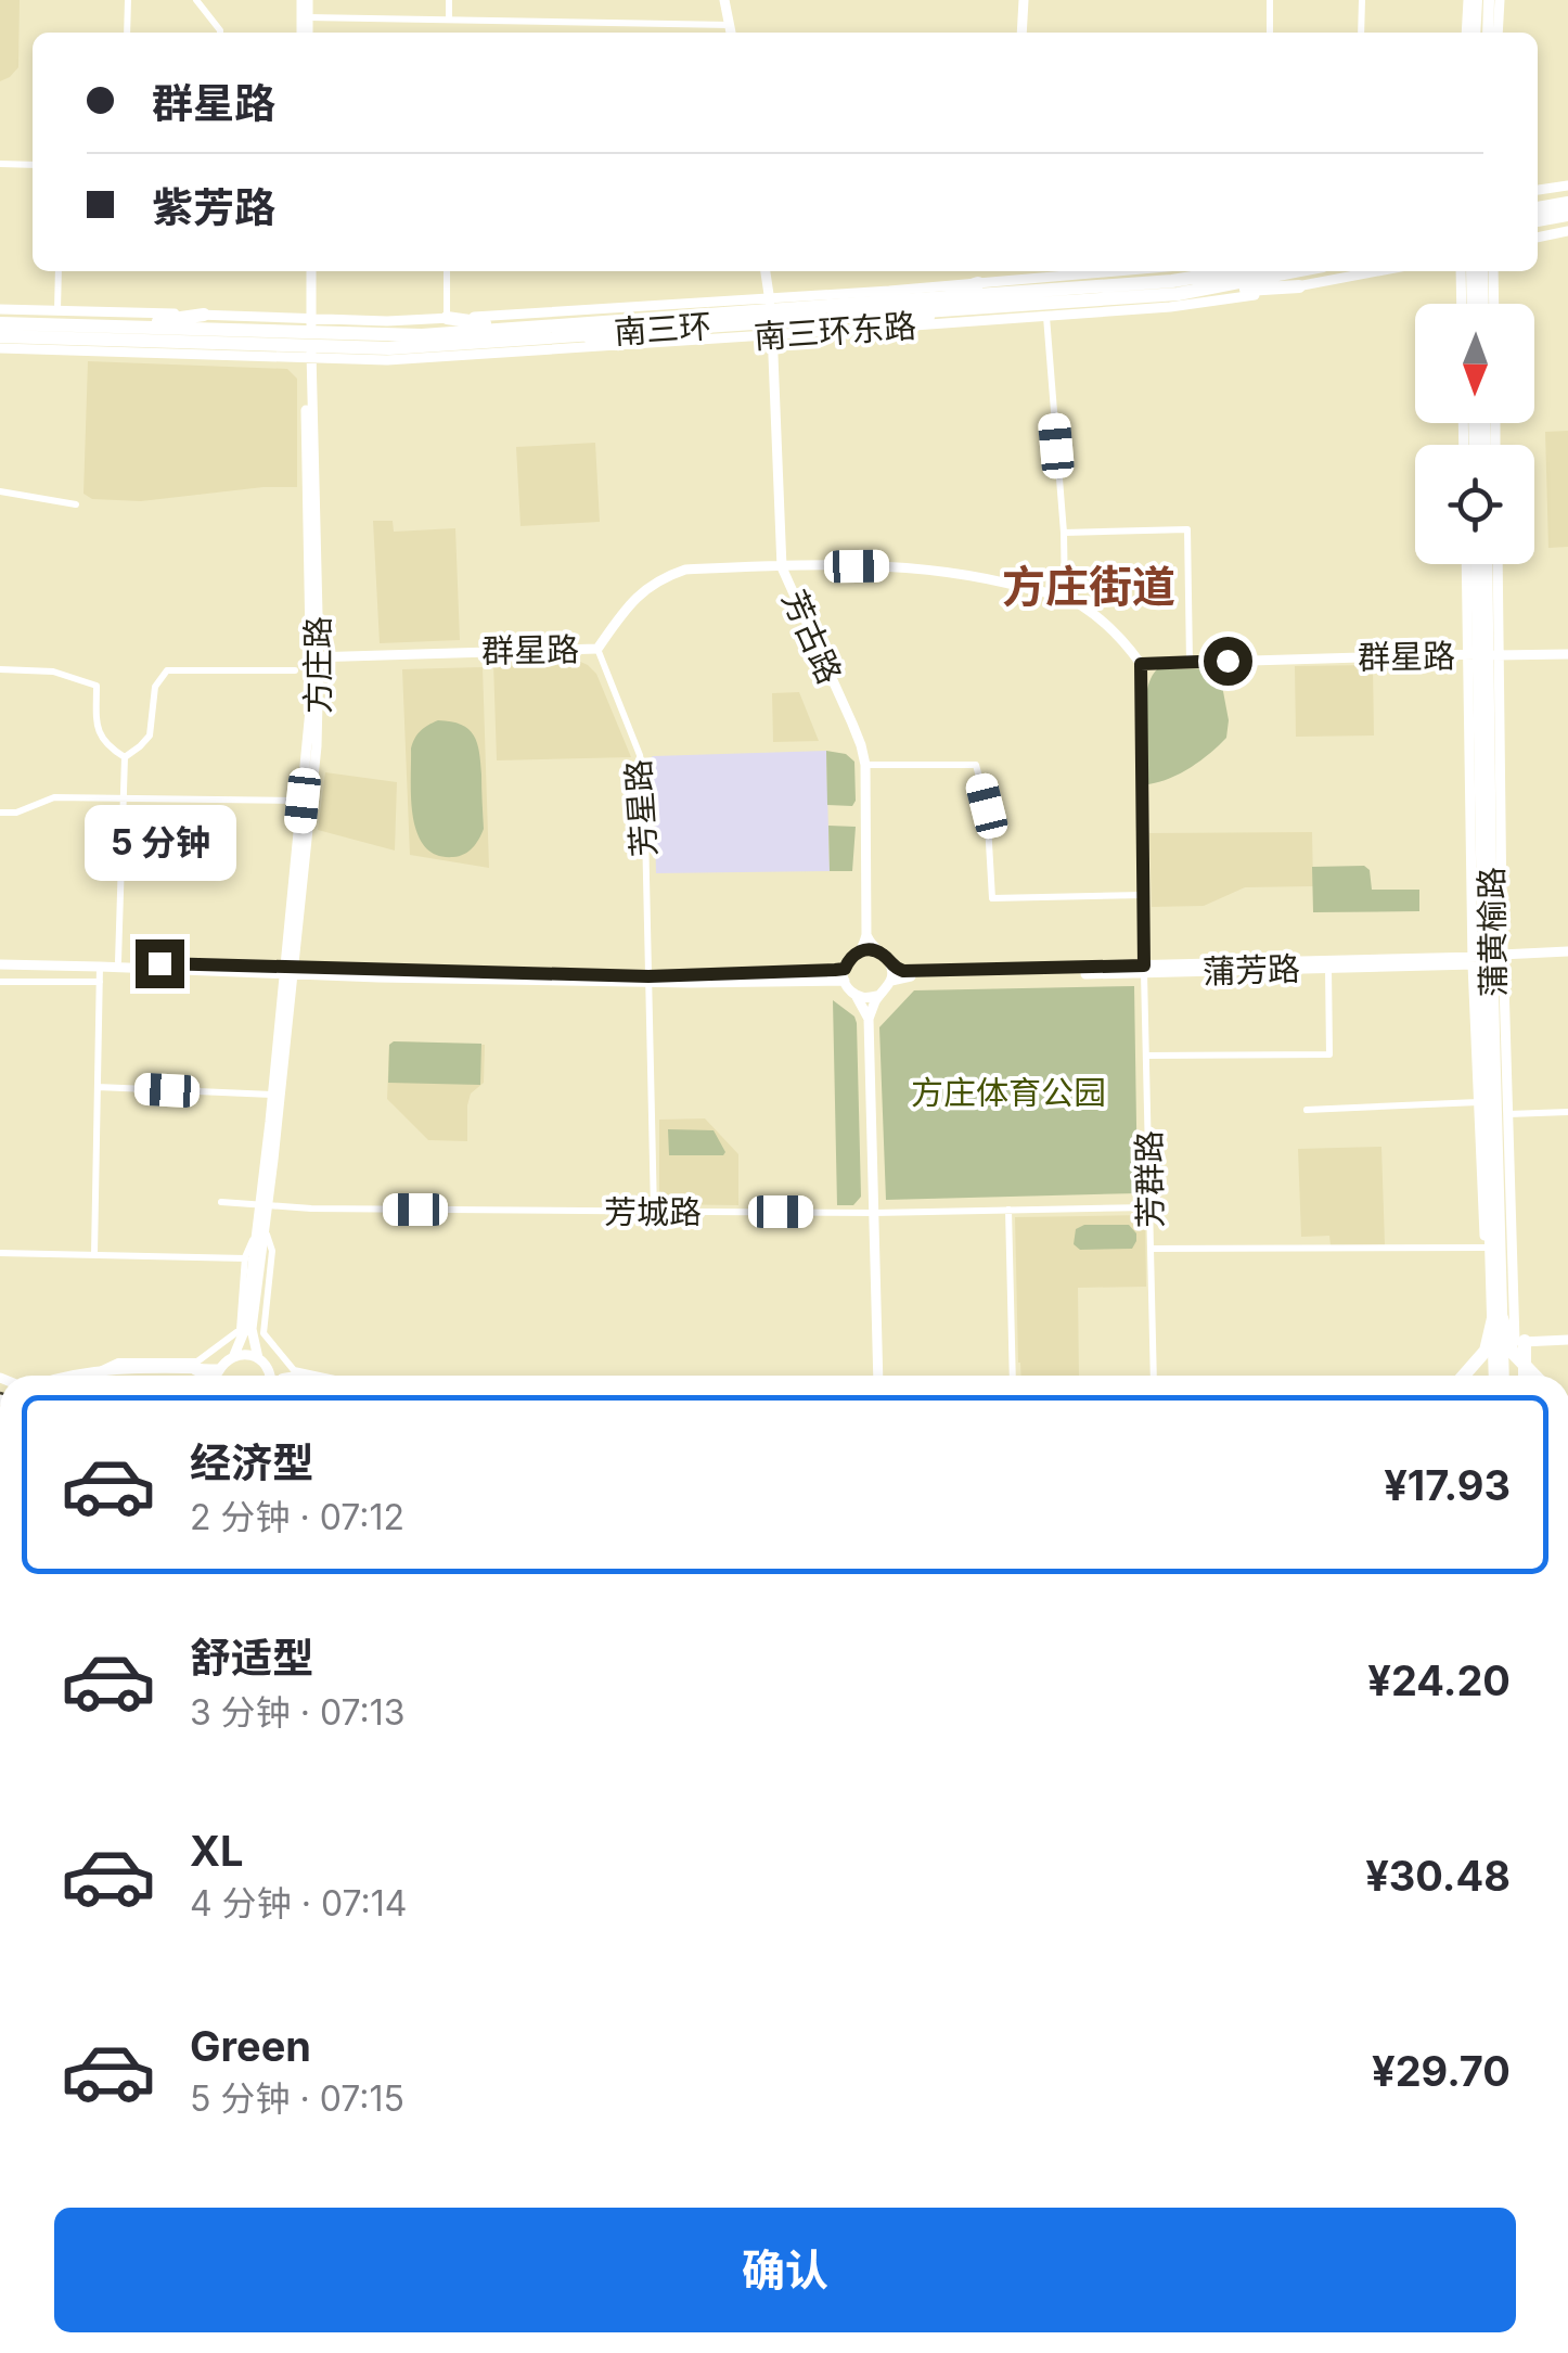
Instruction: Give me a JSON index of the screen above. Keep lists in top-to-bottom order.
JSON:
{
  "streets": {
    "highway": ["南三环"],
    "main road": ["蒲黄榆路"],
    "street": [
      "南三环东路",
      "芳古路",
      "群星路",
      "方庄路",
      "芳星路",
      "蒲芳路",
      "芳群路",
      "芳城路"
    ]
  },
  "crossings": [
    ["南三环", "南三环东路"],
    ["南三环东路", "芳古路"],
    ["南三环东路", "方庄路"],
    ["芳古路", "群星路"],
    ["群星路", "方庄路"],
    ["群星路", "芳星路"],
    ["群星路", "蒲黄榆路"],
    ["群星路", "芳群路"],
    ["方庄路", "芳城路"],
    ["芳星路", "芳城路"],
    ["蒲黄榆路", "蒲芳路"],
    ["蒲芳路", "芳群路"],
    ["芳群路", "芳城路"]
  ],
  "districts": ["方庄街道"],
  "parks": ["方庄体育公园"],
  "north": "bottom",
  "page": {
    "banner": ["群星路", "紫芳路"],
    "bubble": "5 分钟",
    "list": [
      {
        "name": "经济型",
        "note": "2 分钟 · 07:12",
        "value": "¥17.93"
      },
      {
        "name": "舒适型",
        "note": "3 分钟 · 07:13",
        "value": "¥24.20"
      },
      {
        "name": "XL",
        "note": "4 分钟 · 07:14",
        "value": "¥30.48"
      },
      {
        "name": "Green",
        "note": "5 分钟 · 07:15",
        "value": "¥29.70"
      }
    ],
    "buttons": "确认"
  }
}
